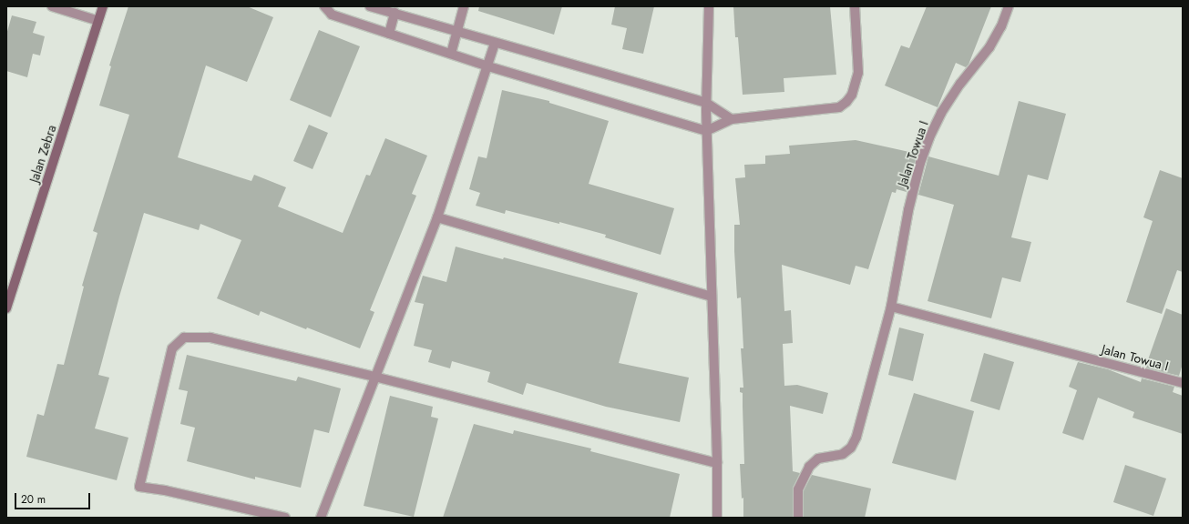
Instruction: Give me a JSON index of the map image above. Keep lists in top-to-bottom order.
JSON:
{
  "streets": {
    "street": ["Jalan Zebra", "Jalan Towua I"]
  },
  "scale_bar": "20 m"
}
